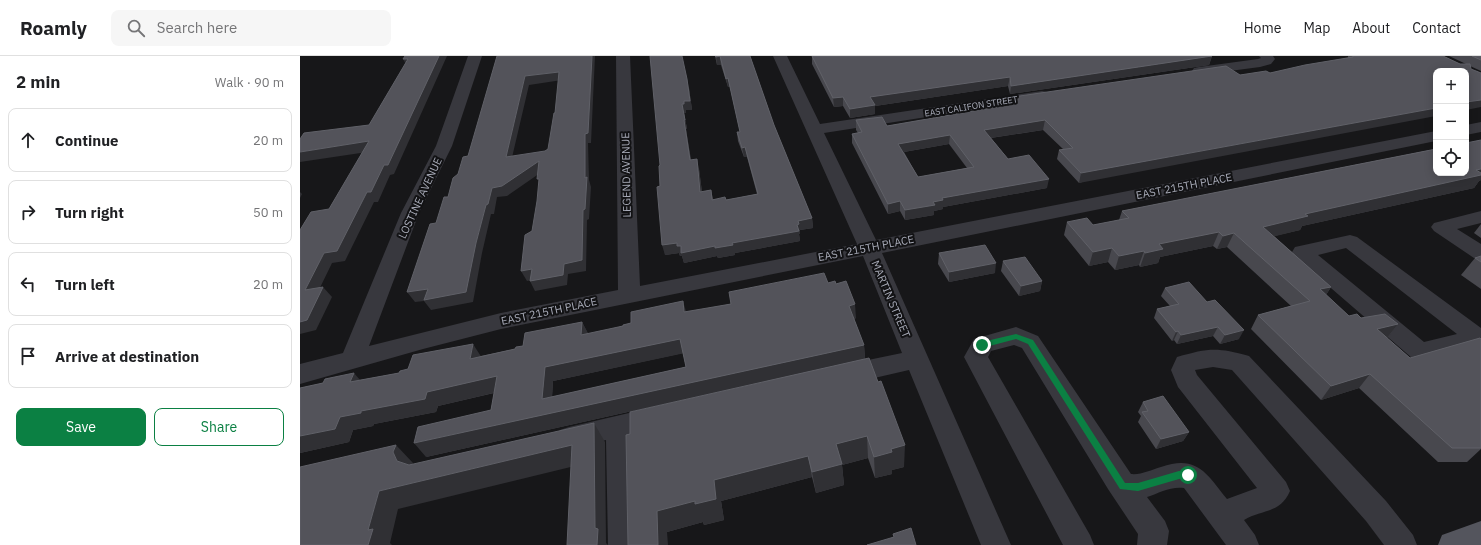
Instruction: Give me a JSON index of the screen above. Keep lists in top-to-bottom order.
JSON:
{
  "streets": {
    "street": [
      "EAST CALIFON STREET",
      "LEGEND AVENUE",
      "EAST 215TH PLACE",
      "LOSTINE AVENUE",
      "MARTIN STREET"
    ]
  },
  "crossings": [
    ["EAST CALIFON STREET", "MARTIN STREET"],
    ["LEGEND AVENUE", "EAST 215TH PLACE"],
    ["EAST 215TH PLACE", "LOSTINE AVENUE"],
    ["EAST 215TH PLACE", "MARTIN STREET"]
  ],
  "page": {
    "header": "Roamly",
    "search": "Search here",
    "nav": [
      "Home",
      "Map",
      "About",
      "Contact"
    ],
    "heading": ["2 min", "Walk · 90 m"],
    "map_buttons": ["+", "−"],
    "list": [
      ["Continue", "20 m"],
      ["Turn right", "50 m"],
      ["Turn left", "20 m"],
      "Arrive at destination"
    ],
    "buttons": ["Save", "Share"]
  }
}
